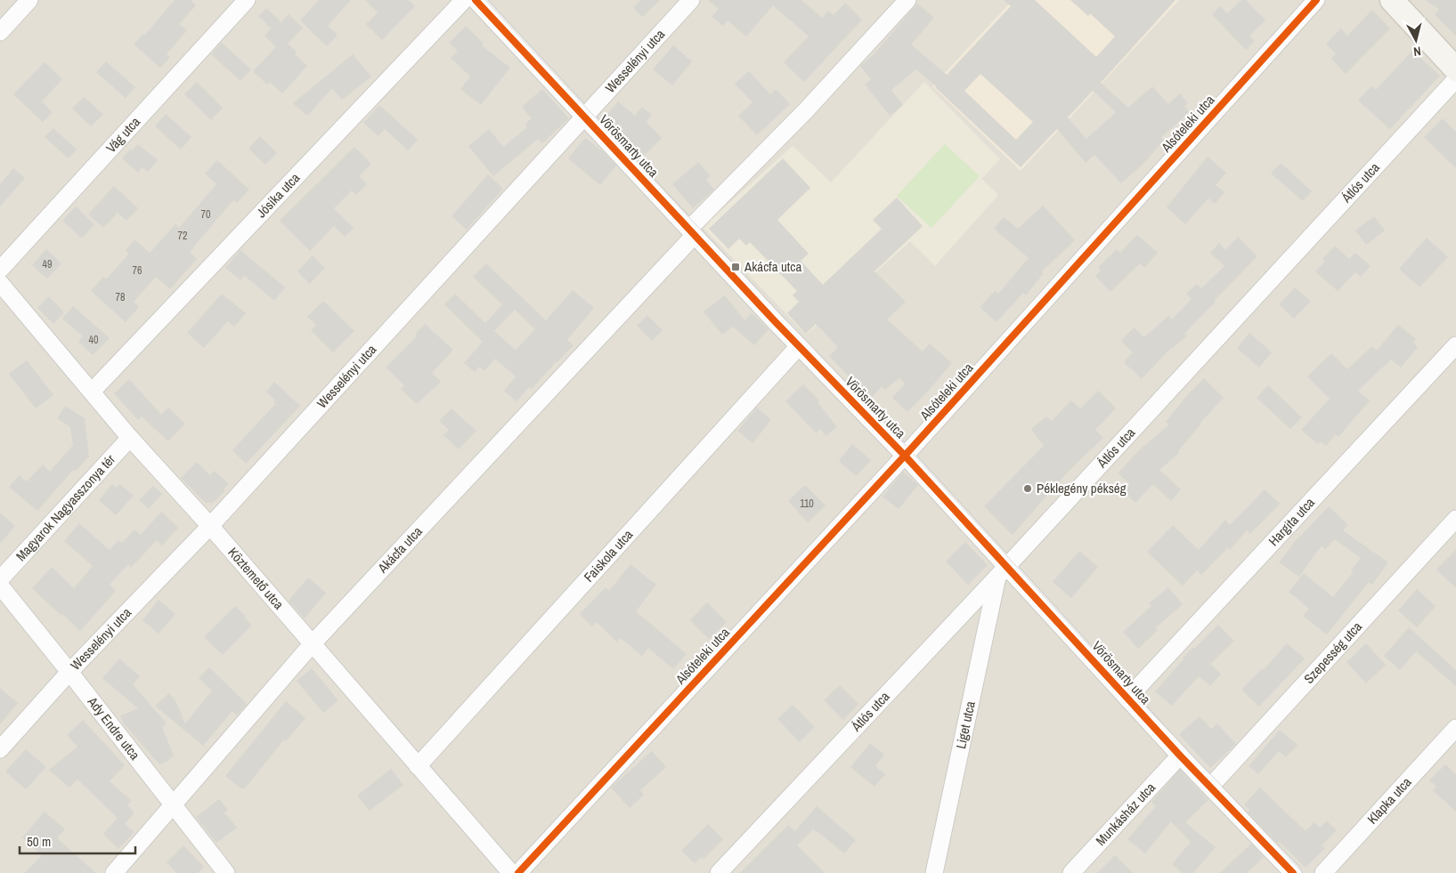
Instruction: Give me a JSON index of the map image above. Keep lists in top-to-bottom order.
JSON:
{
  "streets": {
    "street": [
      "Wesselényi utca",
      "Alsóteleki utca",
      "Vág utca",
      "Vörösmarty utca",
      "Átlós utca",
      "Jósika utca",
      "Magyarok Nagyasszonya tér",
      "Hargita utca",
      "Akácfa utca",
      "Faiskola utca",
      "Köztemető utca",
      "Szepesség utca",
      "Liget utca",
      "Ady Endre utca",
      "Klapka utca",
      "Munkásház utca"
    ]
  },
  "crossings": [
    ["Wesselényi utca", "Vörösmarty utca"],
    ["Wesselényi utca", "Köztemető utca"],
    ["Wesselényi utca", "Ady Endre utca"],
    ["Alsóteleki utca", "Vörösmarty utca"],
    ["Vörösmarty utca", "Átlós utca"],
    ["Vörösmarty utca", "Hargita utca"],
    ["Vörösmarty utca", "Akácfa utca"],
    ["Vörösmarty utca", "Faiskola utca"],
    ["Vörösmarty utca", "Szepesség utca"],
    ["Vörösmarty utca", "Liget utca"],
    ["Vörösmarty utca", "Munkásház utca"],
    ["Átlós utca", "Liget utca"],
    ["Jósika utca", "Köztemető utca"],
    ["Magyarok Nagyasszonya tér", "Köztemető utca"],
    ["Akácfa utca", "Köztemető utca"],
    ["Akácfa utca", "Ady Endre utca"],
    ["Faiskola utca", "Köztemető utca"]
  ],
  "places": {
    "transit": ["Akácfa utca"],
    "other": ["Péklegény pékség"]
  },
  "house_numbers": [
    "70",
    "72",
    "49",
    "76",
    "78",
    "40",
    "110"
  ],
  "scale_bar": "50 m",
  "north": "bottom"
}
